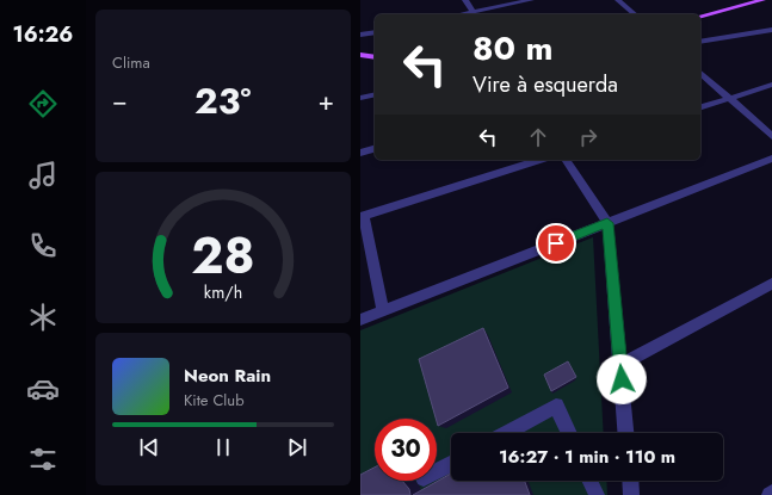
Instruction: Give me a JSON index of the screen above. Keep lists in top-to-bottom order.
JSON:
{
  "page": {
    "tabs": "16:26",
    "tile": "Clima",
    "turn": ["80 m", "Vire à esquerda"],
    "heat": ["−", "23°", "+"],
    "song": ["Neon Rain", "Kite Club"],
    "limit": "30",
    "trip": "16:27 · 1 min · 110 m",
    "gauge": ["28", "km/h"]
  }
}
